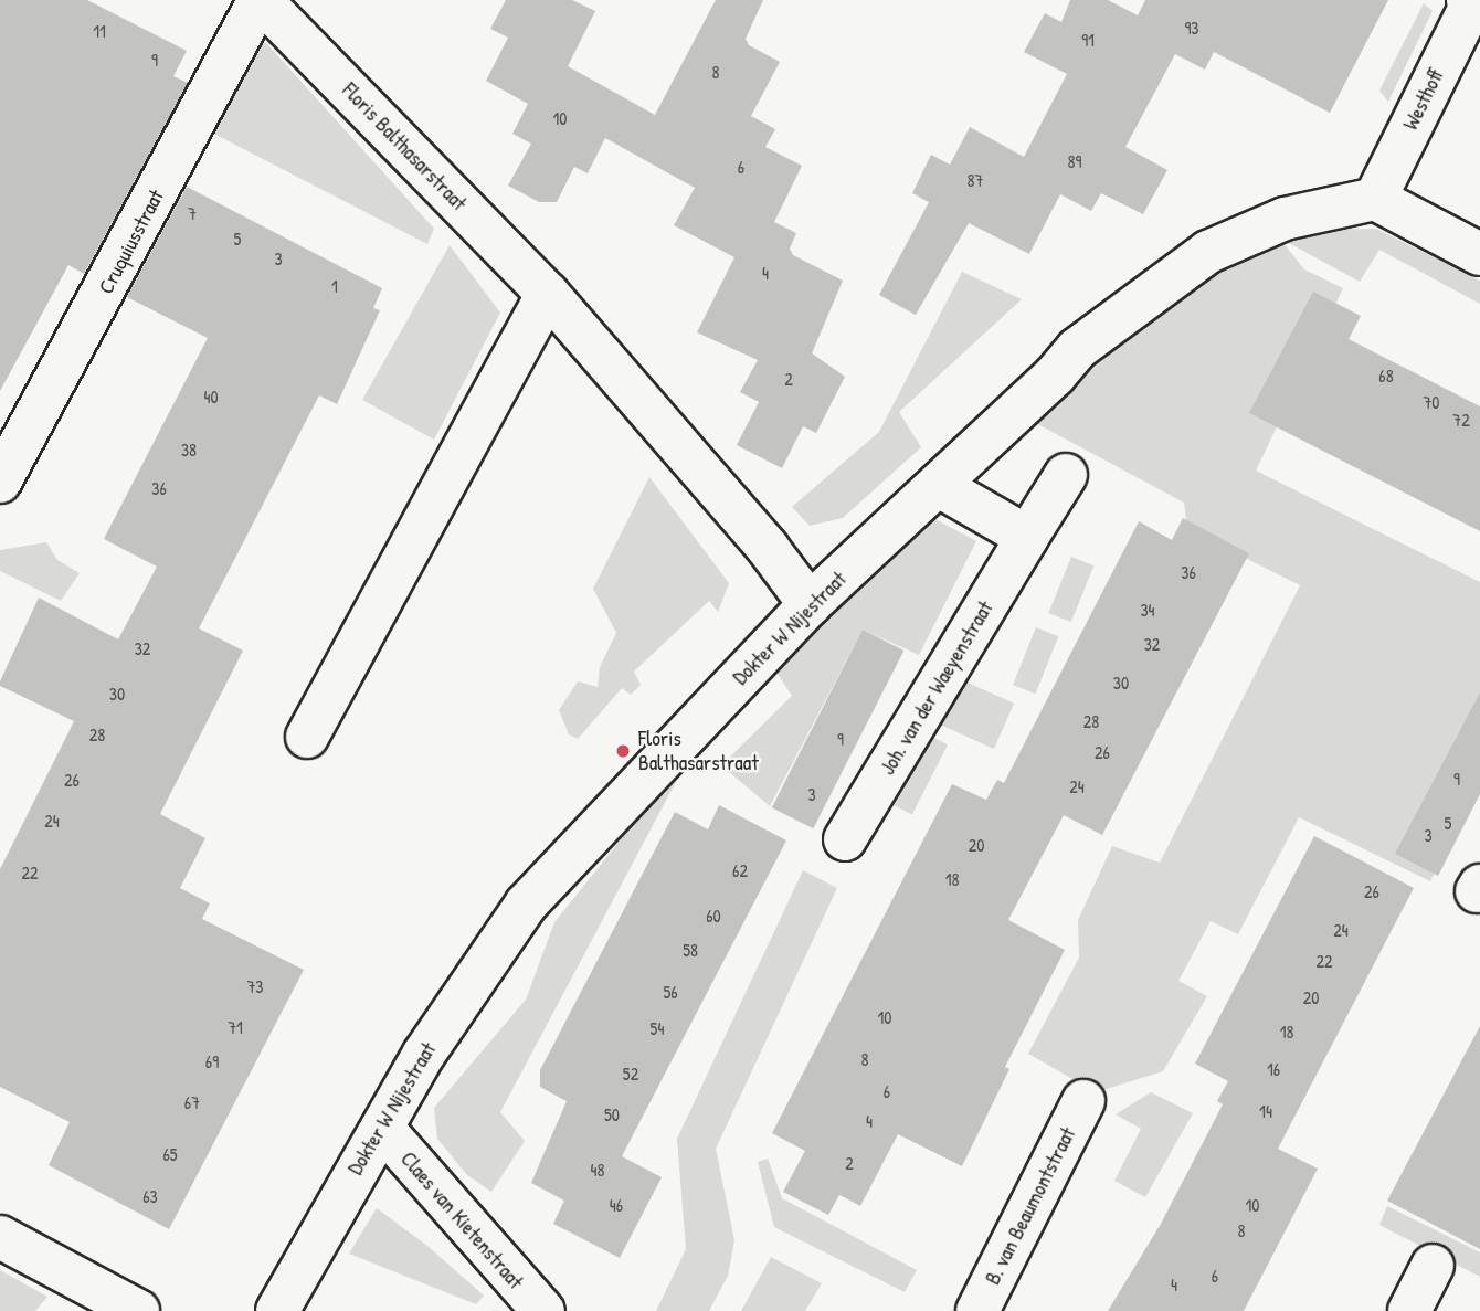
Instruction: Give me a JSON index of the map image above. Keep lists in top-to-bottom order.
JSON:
{
  "streets": {
    "street": [
      "Westhoff",
      "Floris Balthasarstraat",
      "Cruquiusstraat",
      "Dokter W Nijestraat",
      "Joh. van der Waeyenstraat",
      "B. van Beaumontstraat",
      "Claes van Kietenstraat"
    ]
  },
  "crossings": [
    ["Westhoff", "Dokter W Nijestraat"],
    ["Floris Balthasarstraat", "Cruquiusstraat"],
    ["Floris Balthasarstraat", "Dokter W Nijestraat"],
    ["Dokter W Nijestraat", "Claes van Kietenstraat"]
  ],
  "places": ["Floris Balthasarstraat"],
  "house_numbers": [
    "93",
    "11",
    "91",
    "9",
    "8",
    "10",
    "89",
    "6",
    "87",
    "7",
    "5",
    "3",
    "4",
    "1",
    "68",
    "2",
    "40",
    "70",
    "72",
    "38",
    "36",
    "36",
    "34",
    "32",
    "32",
    "30",
    "30",
    "28",
    "28",
    "9",
    "26",
    "9",
    "26",
    "24",
    "3",
    "24",
    "5",
    "3",
    "20",
    "62",
    "22",
    "18",
    "26",
    "60",
    "24",
    "58",
    "22",
    "73",
    "56",
    "20",
    "10",
    "71",
    "54",
    "18",
    "8",
    "69",
    "16",
    "52",
    "6",
    "67",
    "14",
    "50",
    "4",
    "65",
    "2",
    "48",
    "63",
    "46",
    "10",
    "8",
    "6",
    "4"
  ]
}
